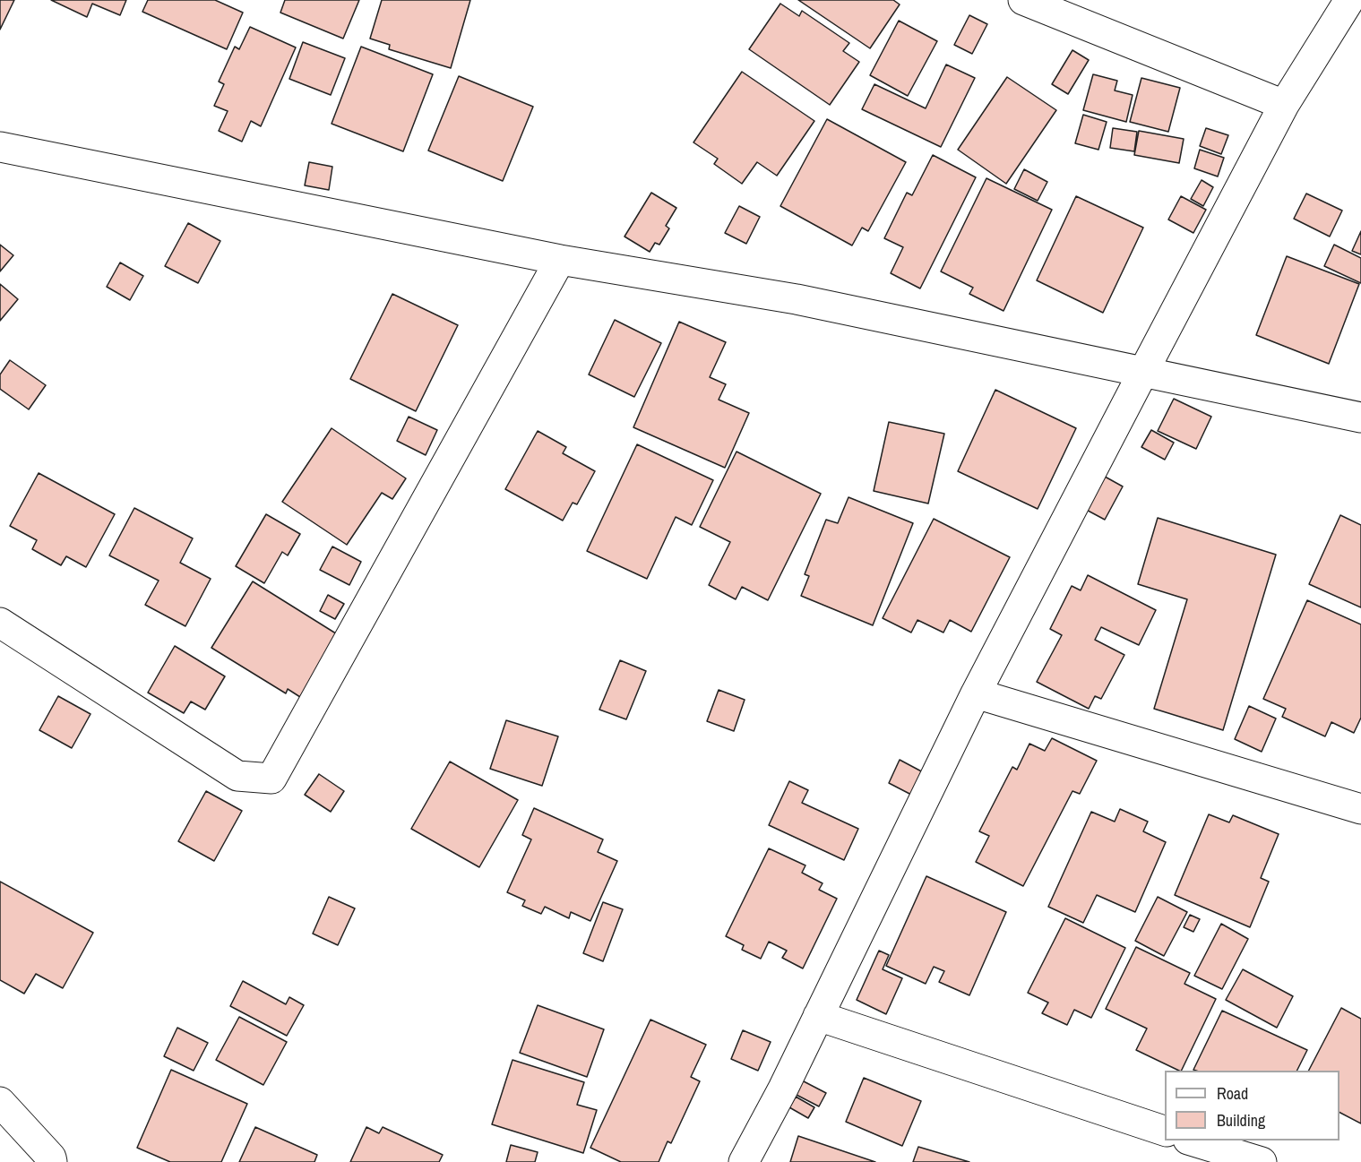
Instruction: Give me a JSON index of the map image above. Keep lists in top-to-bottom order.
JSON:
{
  "legend": ["Road", "Building"]
}
